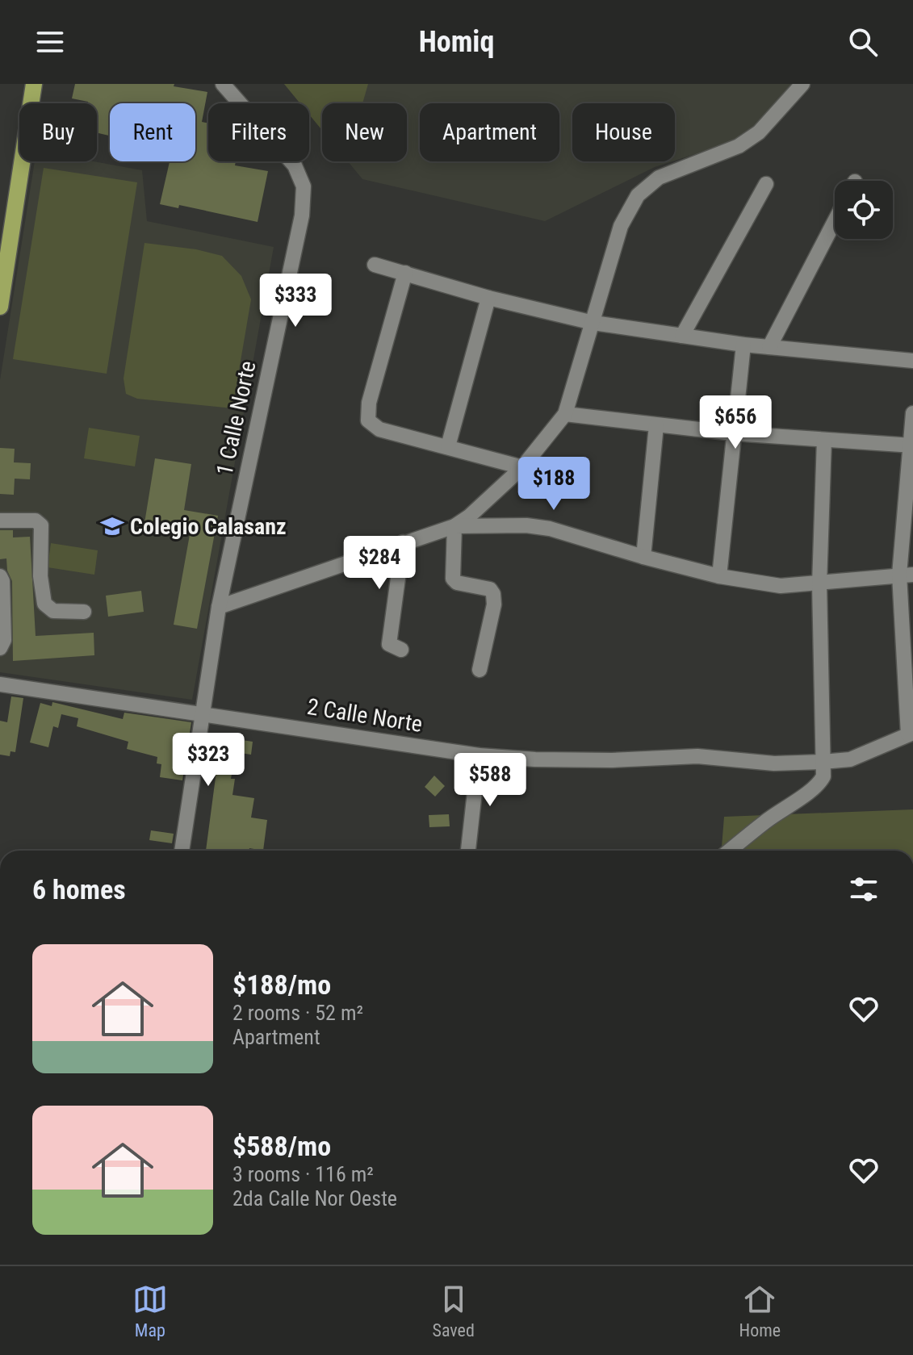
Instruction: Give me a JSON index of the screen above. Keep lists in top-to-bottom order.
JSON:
{
  "streets": {
    "street": ["1 Calle Norte", "2 Calle Norte"]
  },
  "crossings": [
    ["1 Calle Norte", "2 Calle Norte"]
  ],
  "places": {
    "school or university": ["Colegio Calasanz"]
  },
  "page": {
    "header": "Homiq",
    "chip": [
      "Buy",
      "Rent",
      "Filters",
      "New",
      "Apartment",
      "House"
    ],
    "price": [
      "$333",
      "$656",
      "$188",
      "$284",
      "$323",
      "$588"
    ],
    "heading": "6 homes",
    "list": [
      {
        "name": "$188/mo",
        "note": "2 rooms · 52 m² · Apartment"
      },
      {
        "name": "$588/mo",
        "note": "3 rooms · 116 m² · 2da Calle Nor Oeste"
      }
    ],
    "tabs": ["Map", "Saved", "Home"]
  }
}
